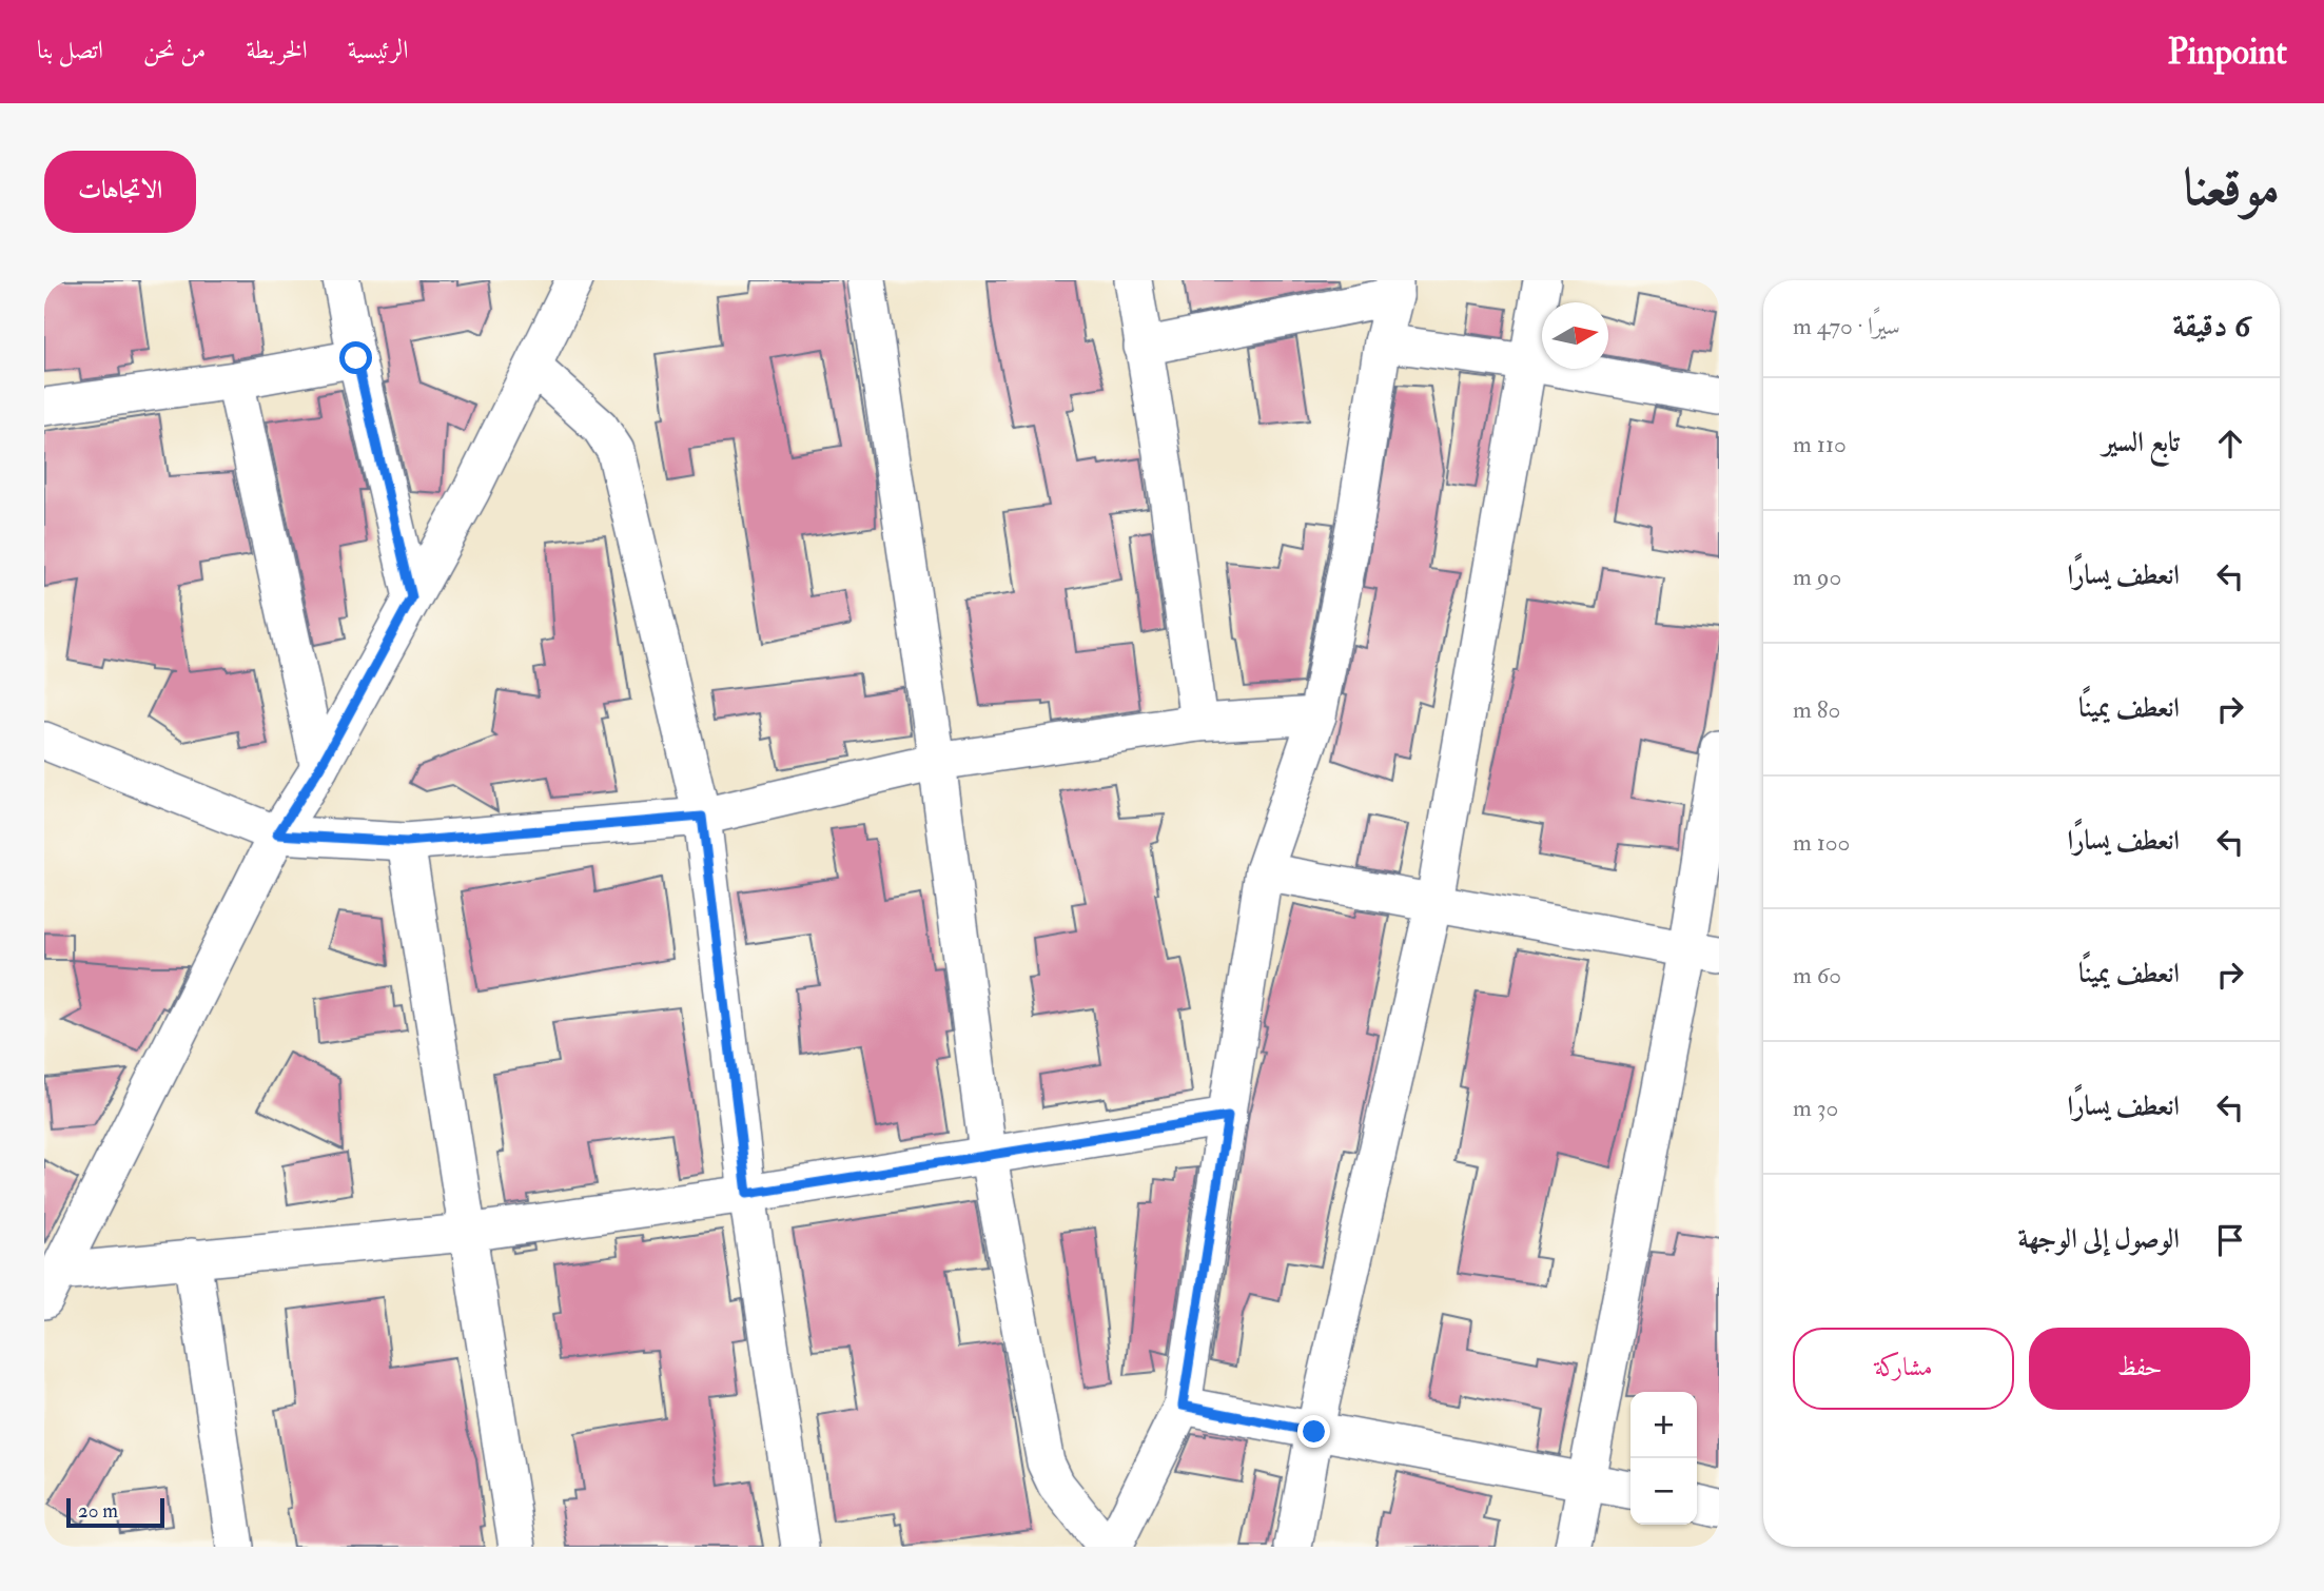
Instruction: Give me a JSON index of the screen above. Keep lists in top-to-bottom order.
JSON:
{
  "scale_bar": "20 m",
  "north": "right",
  "page": {
    "header": "Pinpoint",
    "nav": [
      "الرئيسية",
      "الخريطة",
      "من نحن",
      "اتصل بنا"
    ],
    "title": "موقعنا",
    "buttons": [
      "الاتجاهات",
      ["حفظ", "مشاركة"]
    ],
    "heading": ["6 دقيقة", "سيرًا · 470 m"],
    "list": [
      ["تابع السير", "110 m"],
      ["انعطف يسارًا", "90 m"],
      ["انعطف يمينًا", "80 m"],
      ["انعطف يسارًا", "100 m"],
      ["انعطف يمينًا", "60 m"],
      ["انعطف يسارًا", "30 m"],
      "الوصول إلى الوجهة"
    ],
    "map_buttons": ["+", "−"],
    "scale": "20 m"
  }
}
